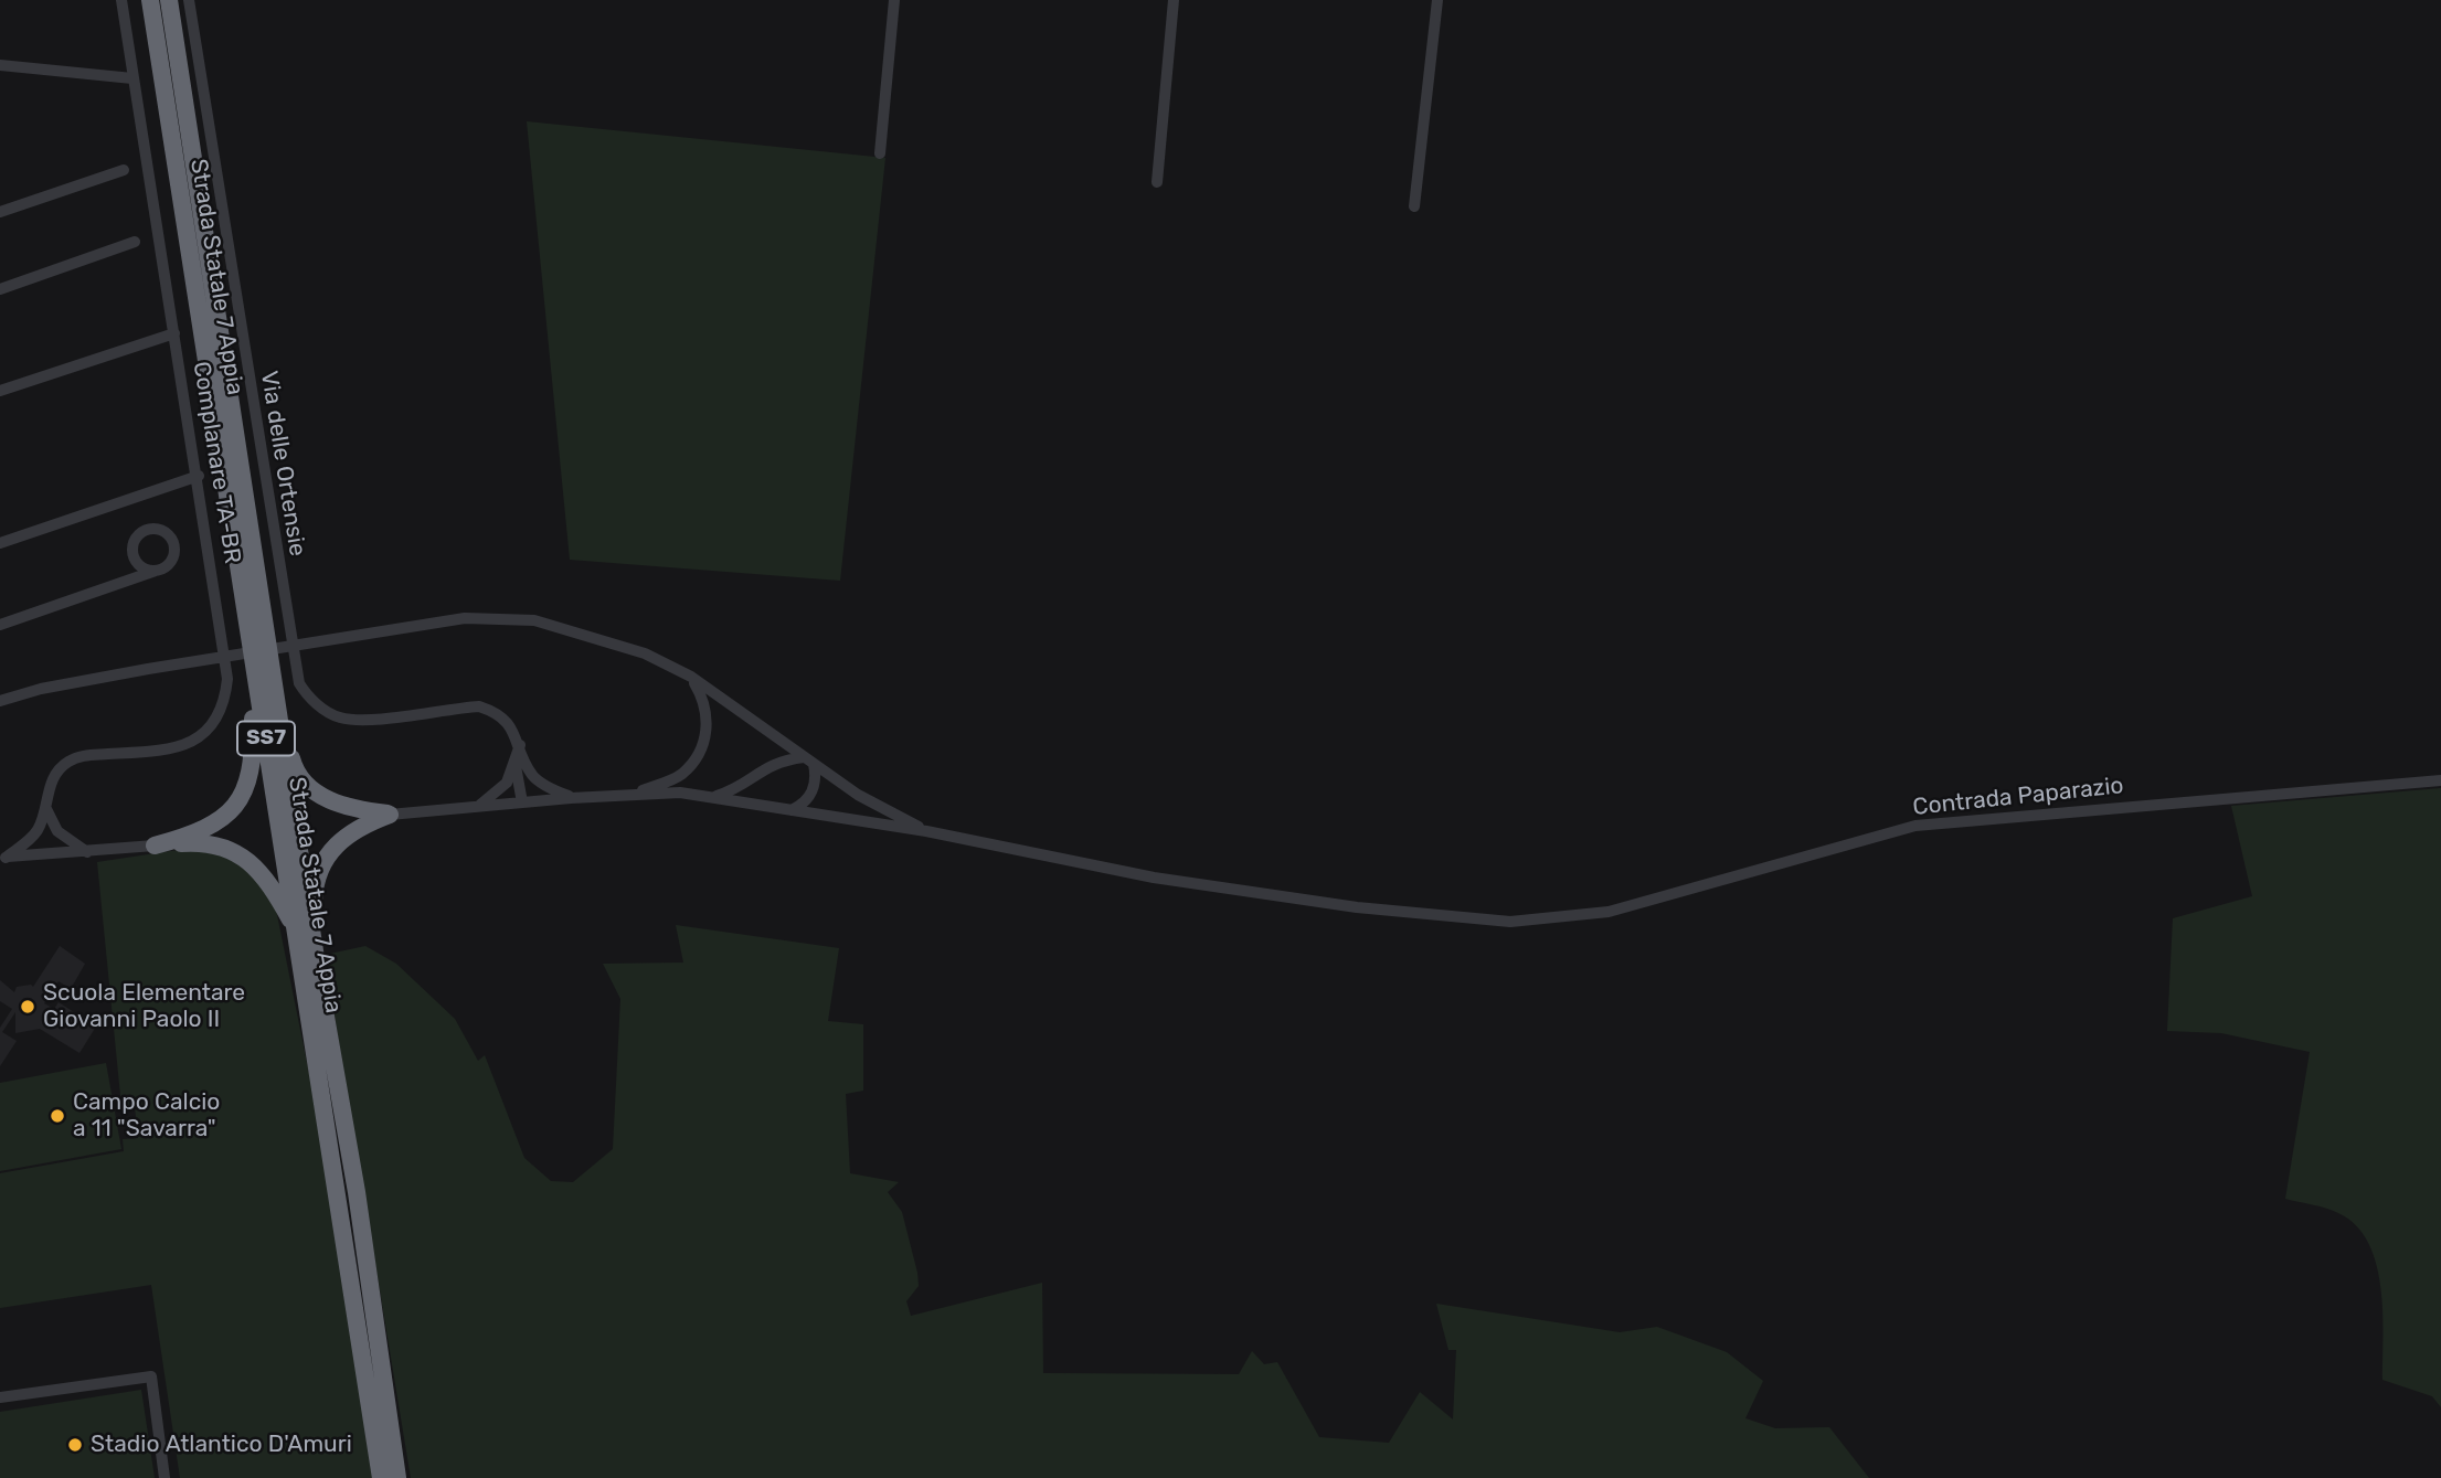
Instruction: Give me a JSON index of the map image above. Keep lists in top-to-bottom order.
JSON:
{
  "streets": {
    "highway": ["Strada Statale 7 Appia", "SS7"],
    "street": ["Complanare TA-BR", "Via delle Ortensie", "Contrada Paparazio"]
  },
  "places": ["Scuola Elementare Giovanni Paolo II", "Campo Calcio a 11 \"Savarra\"", "Stadio Atlantico D'Amuri"]
}
